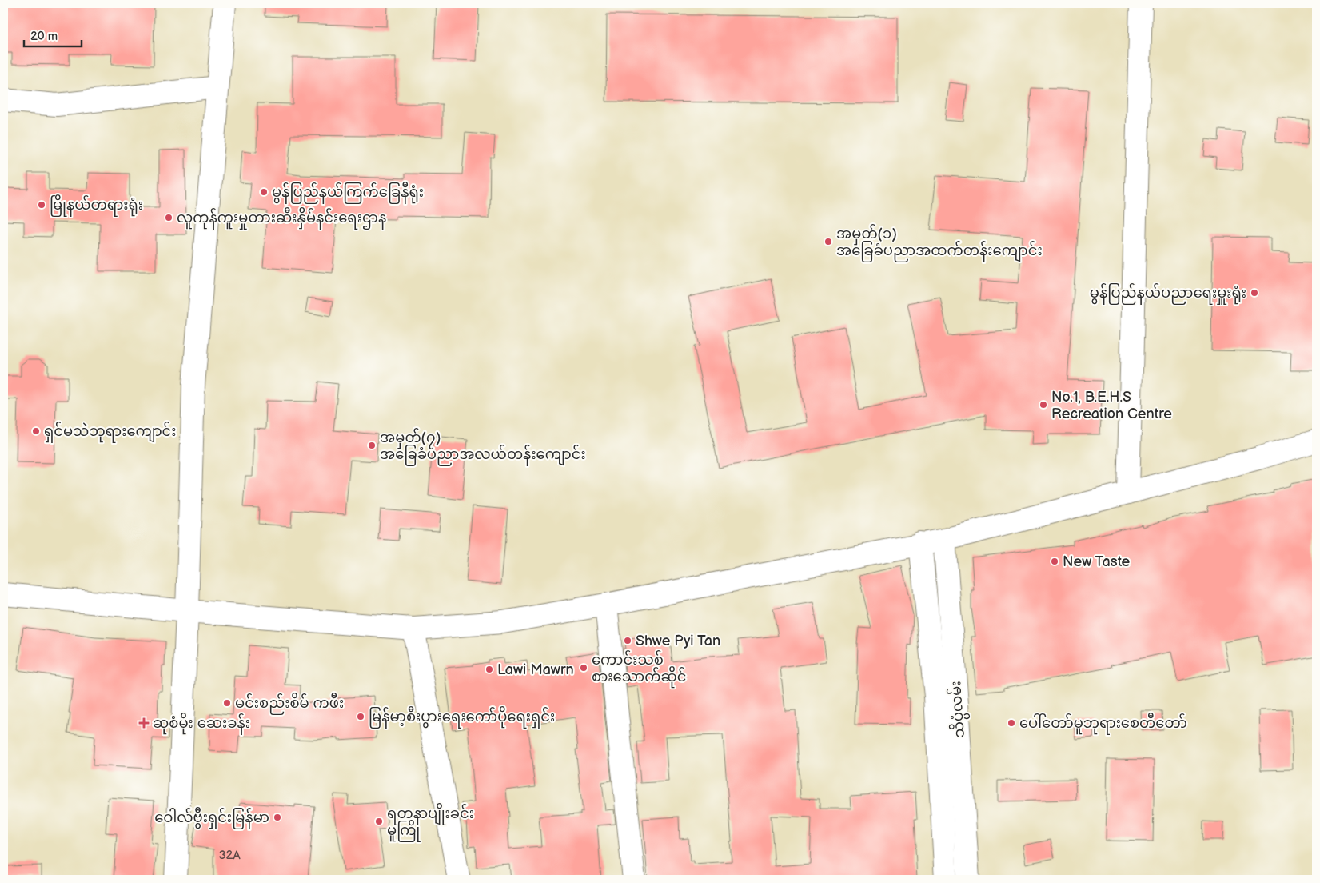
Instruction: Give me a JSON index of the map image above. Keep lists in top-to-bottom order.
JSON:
{
  "streets": {
    "street": ["သိပ္ပံလမ်း"]
  },
  "places": {
    "other": [
      "မွန်ပြည်နယ်ကြက်ခြေနီရုံး",
      "မြိုနယ်တရားရုံး",
      "လူကုန်ကူးမှုတားဆီးနှိမ်နင်းရေးဌာန",
      "အမှတ်(၁) အခြေခံပညာအထက်တန်းကျောင်း",
      "မွန်ပြည်နယ်ပညာရေးမှူးရုံး",
      "No.1, B.E.H.S Recreation Centre",
      "ရှင်မသဲဘုရားကျောင်း",
      "အမှတ်(၇) အခြေခံပညာအလယ်တန်းကျောင်း",
      "New Taste",
      "Shwe Pyi Tan",
      "ကောင်းသစ် စားသောက်ဆိုင်",
      "Lawi Mawrn",
      "မင်းစည်းစိမ် ကဖီး",
      "မြန်မာ့စီးပွားရေးကော်ပိုရေးရှင်း",
      "ပေါ်တော်မူဘုရားစေတီတော်",
      "ဝေါလ်ဗွီးရှင်းမြန်မာ",
      "ရတနာပျိုးခင်း မူကြို"
    ],
    "health": ["ဆုစံမိုး ဆေးခန်း"]
  },
  "house_numbers": ["32A"],
  "scale_bar": "20 m"
}
